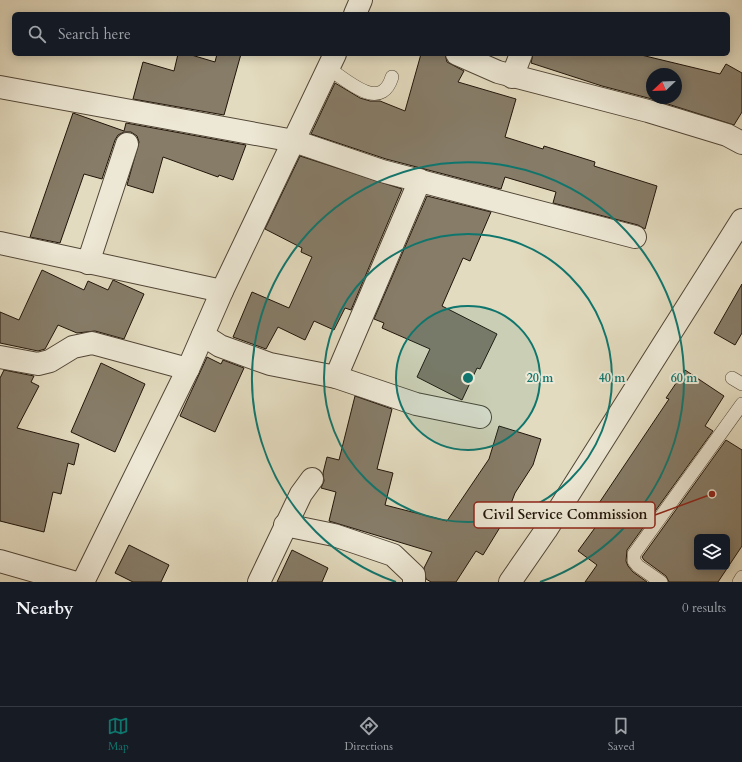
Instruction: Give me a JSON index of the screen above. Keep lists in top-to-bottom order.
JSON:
{
  "places": ["Civil Service Commission"],
  "north": "bottom left",
  "page": {
    "search": "Search here",
    "heading": ["Nearby", "0 results"],
    "nav": ["Map", "Directions", "Saved"]
  },
  "rings": ["20 m", "40 m", "60 m"]
}
